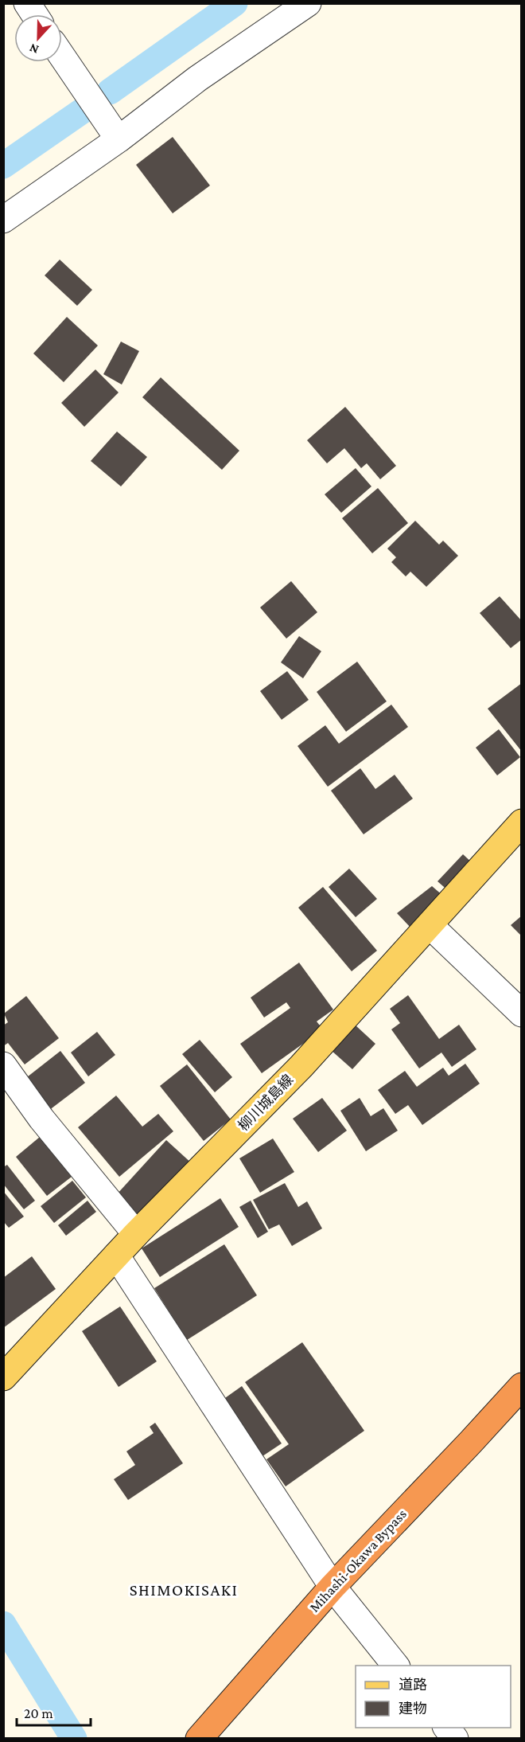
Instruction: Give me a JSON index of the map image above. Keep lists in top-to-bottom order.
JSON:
{
  "streets": {
    "highway": ["Mihashi-Okawa Bypass"],
    "main road": ["柳川城島線"]
  },
  "districts": ["SHIMOKISAKI"],
  "legend": ["道路", "建物"],
  "scale_bar": "20 m",
  "north": "bottom"
}
